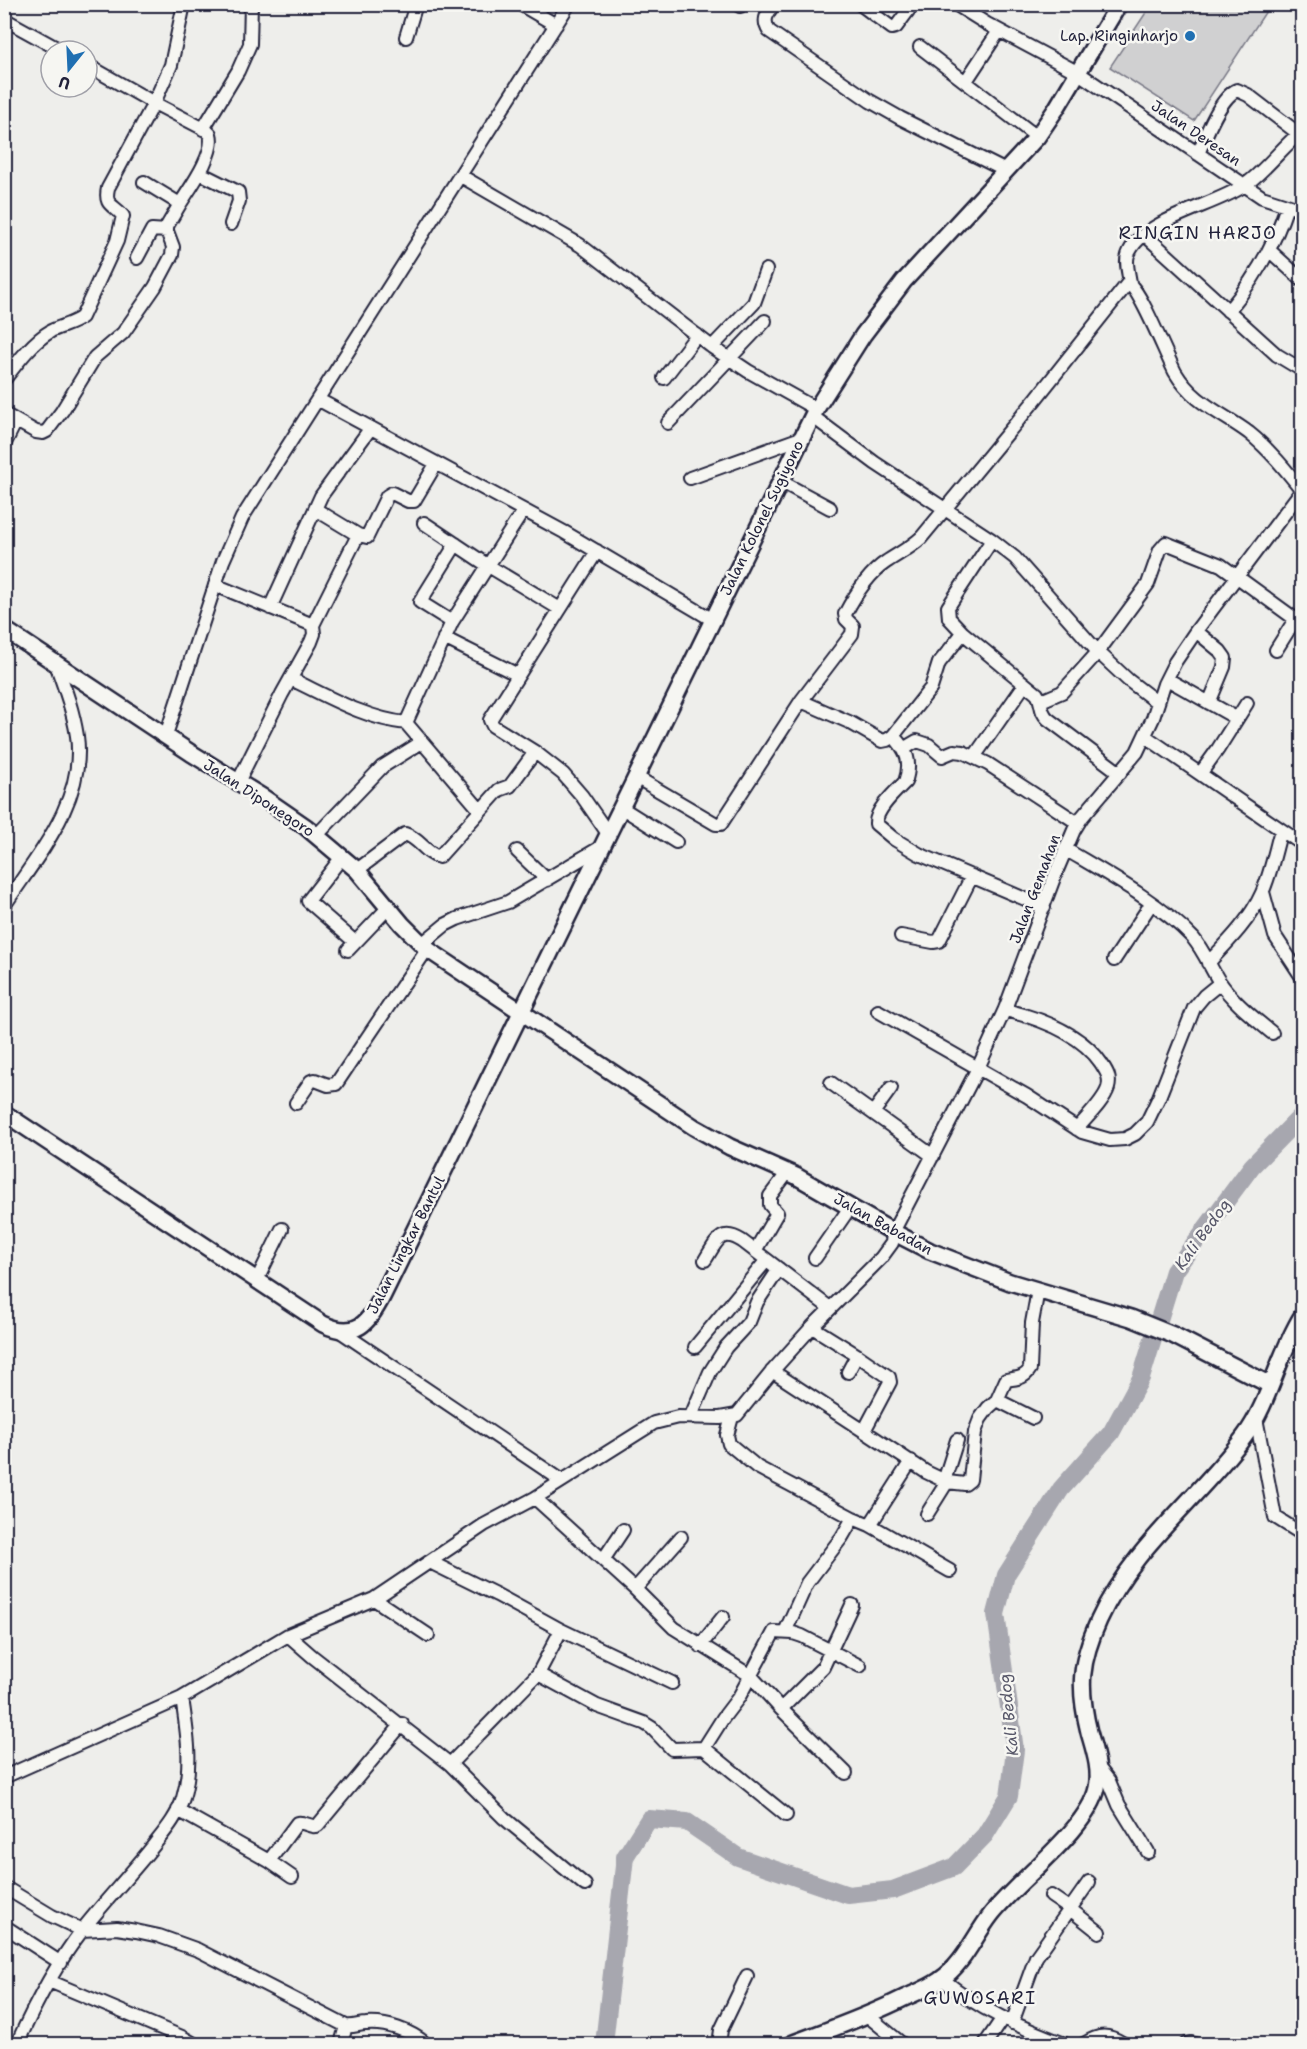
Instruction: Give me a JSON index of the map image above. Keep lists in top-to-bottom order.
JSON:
{
  "streets": {
    "main road": [
      "Jalan Kolonel Sugiyono",
      "Jalan Diponegoro",
      "Jalan Babadan",
      "Jalan Lingkar Bantul"
    ],
    "street": ["Jalan Deresan", "Jalan Gemahan"]
  },
  "crossings": [
    ["Jalan Deresan", "Jalan Kolonel Sugiyono"],
    ["Jalan Kolonel Sugiyono", "Jalan Diponegoro"],
    ["Jalan Kolonel Sugiyono", "Jalan Babadan"],
    ["Jalan Kolonel Sugiyono", "Jalan Lingkar Bantul"],
    ["Jalan Diponegoro", "Jalan Babadan"],
    ["Jalan Diponegoro", "Jalan Lingkar Bantul"],
    ["Jalan Gemahan", "Jalan Babadan"],
    ["Jalan Babadan", "Jalan Lingkar Bantul"]
  ],
  "districts": ["RINGIN HARJO", "GUWOSARI"],
  "water": ["Kali Bedog"],
  "places": ["Lap. Ringinharjo"],
  "north": "bottom"
}
